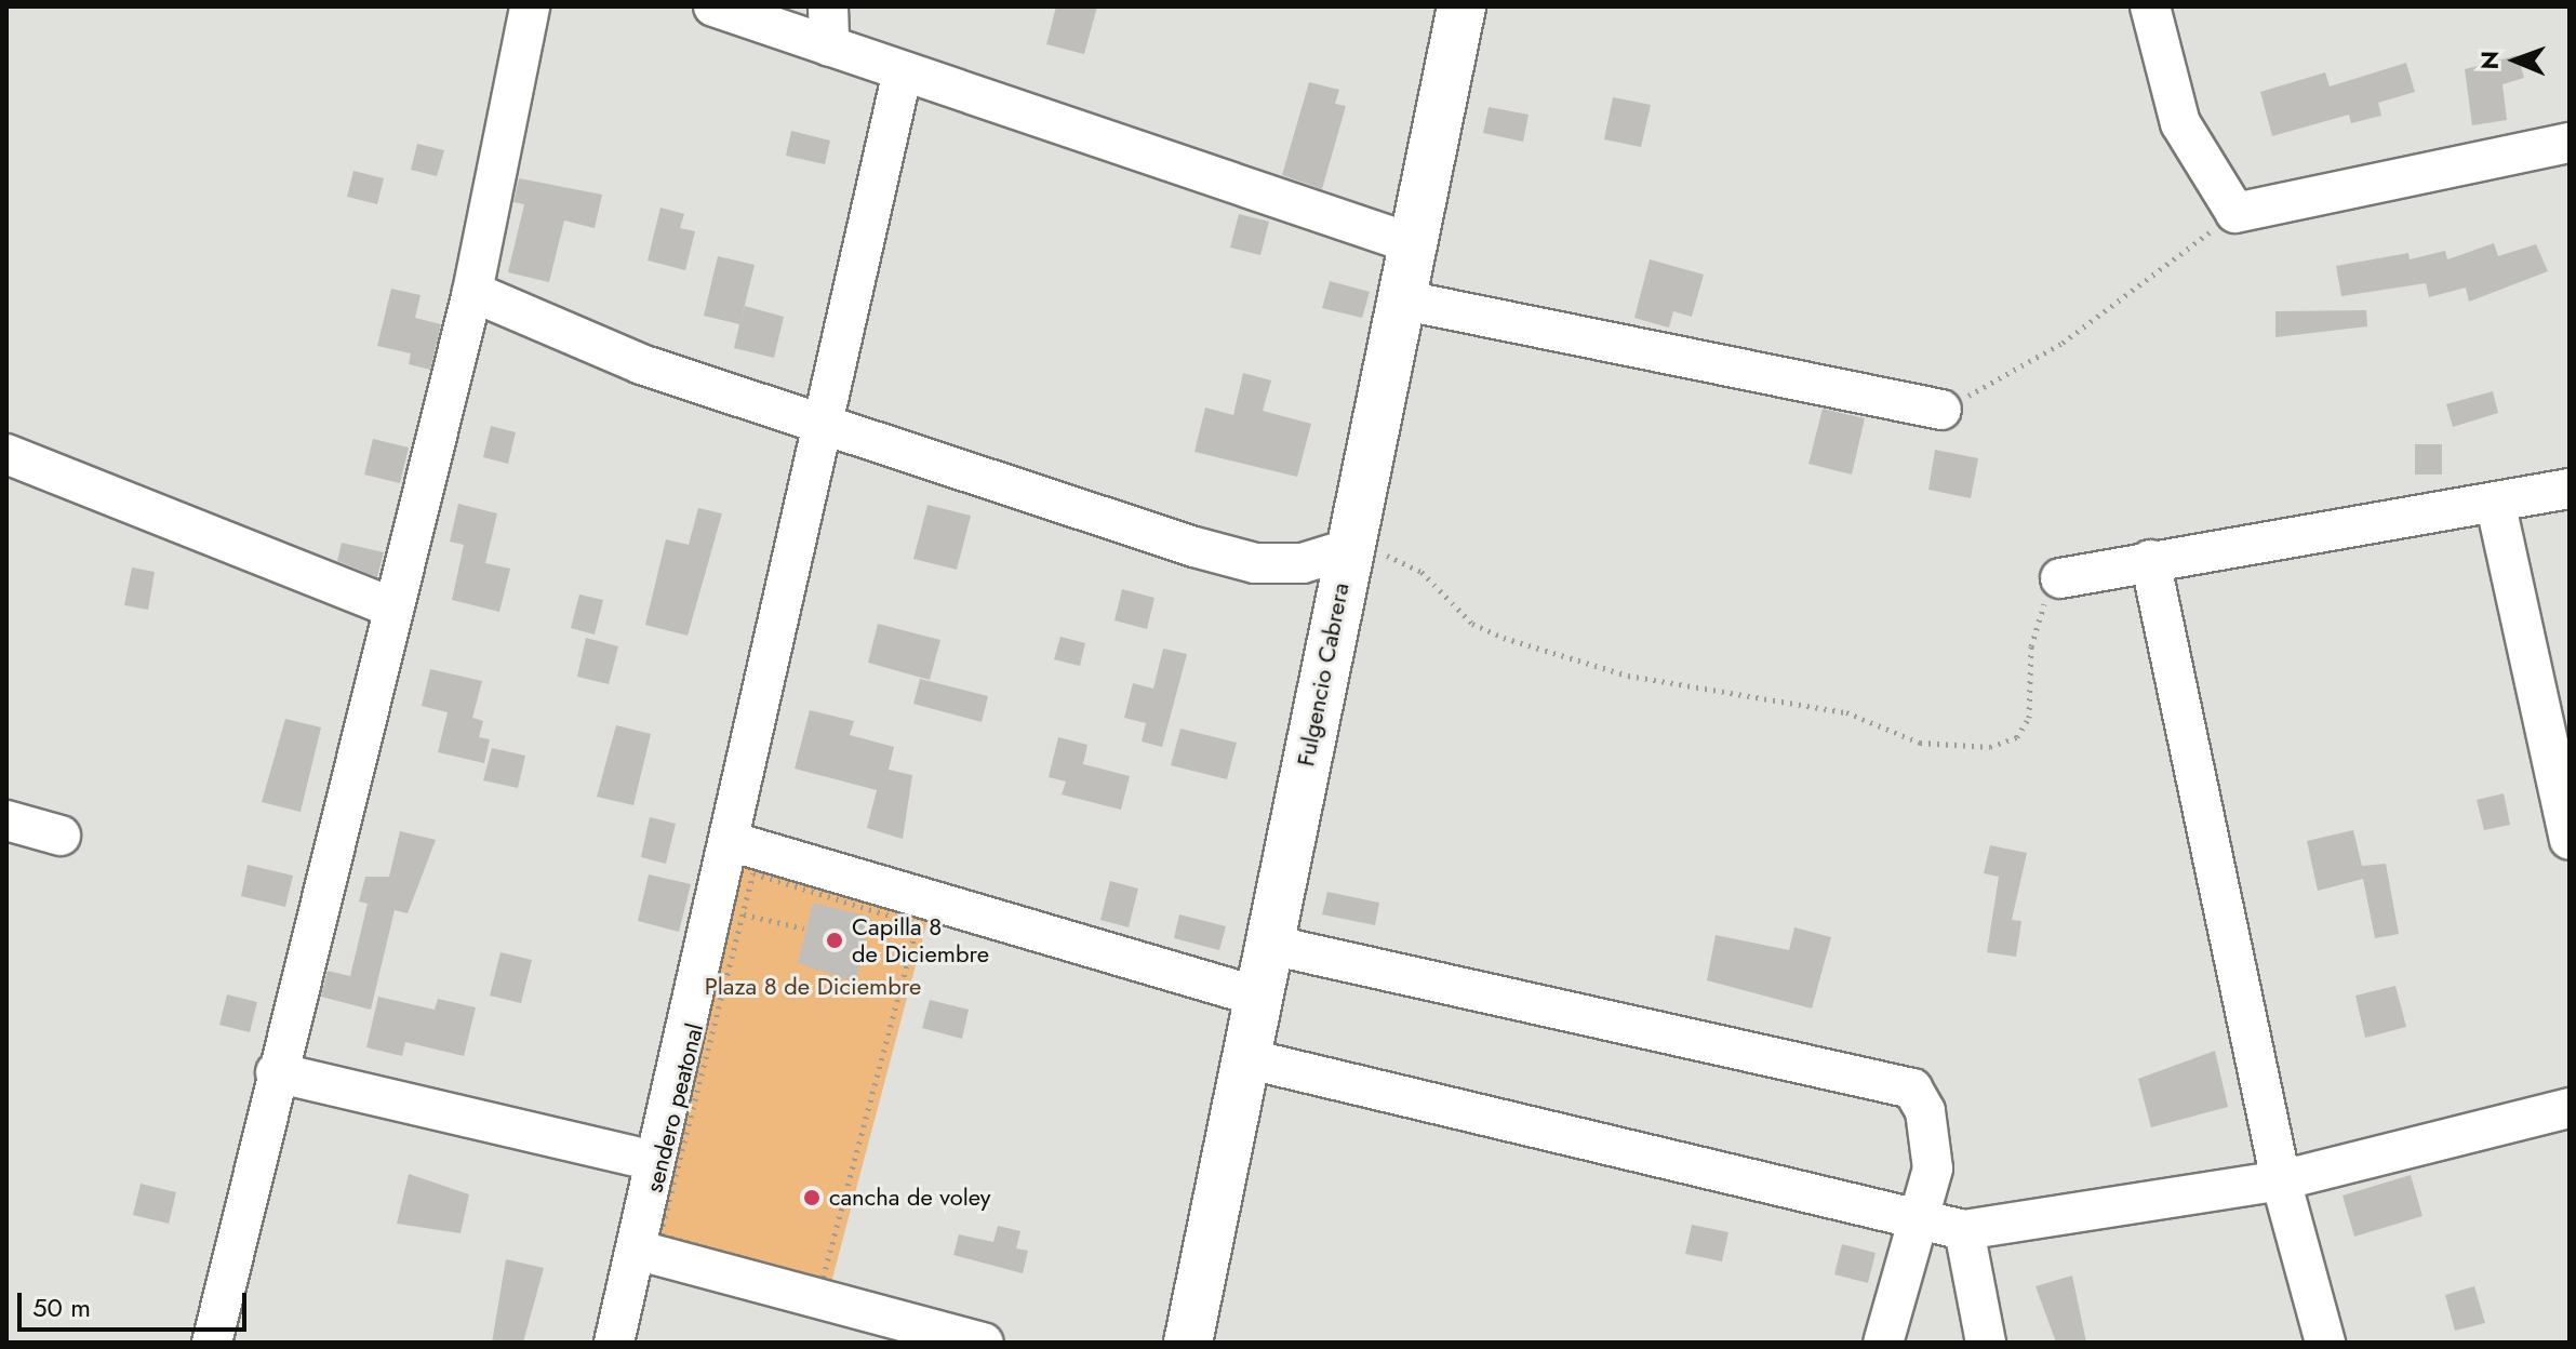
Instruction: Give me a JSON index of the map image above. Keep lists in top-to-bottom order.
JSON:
{
  "streets": {
    "main road": ["Fulgencio Cabrera"],
    "path": ["sendero peatonal"]
  },
  "parks": ["Plaza 8 de Diciembre"],
  "places": ["Capilla 8 de Diciembre", "cancha de voley"],
  "scale_bar": "50 m",
  "north": "left"
}
